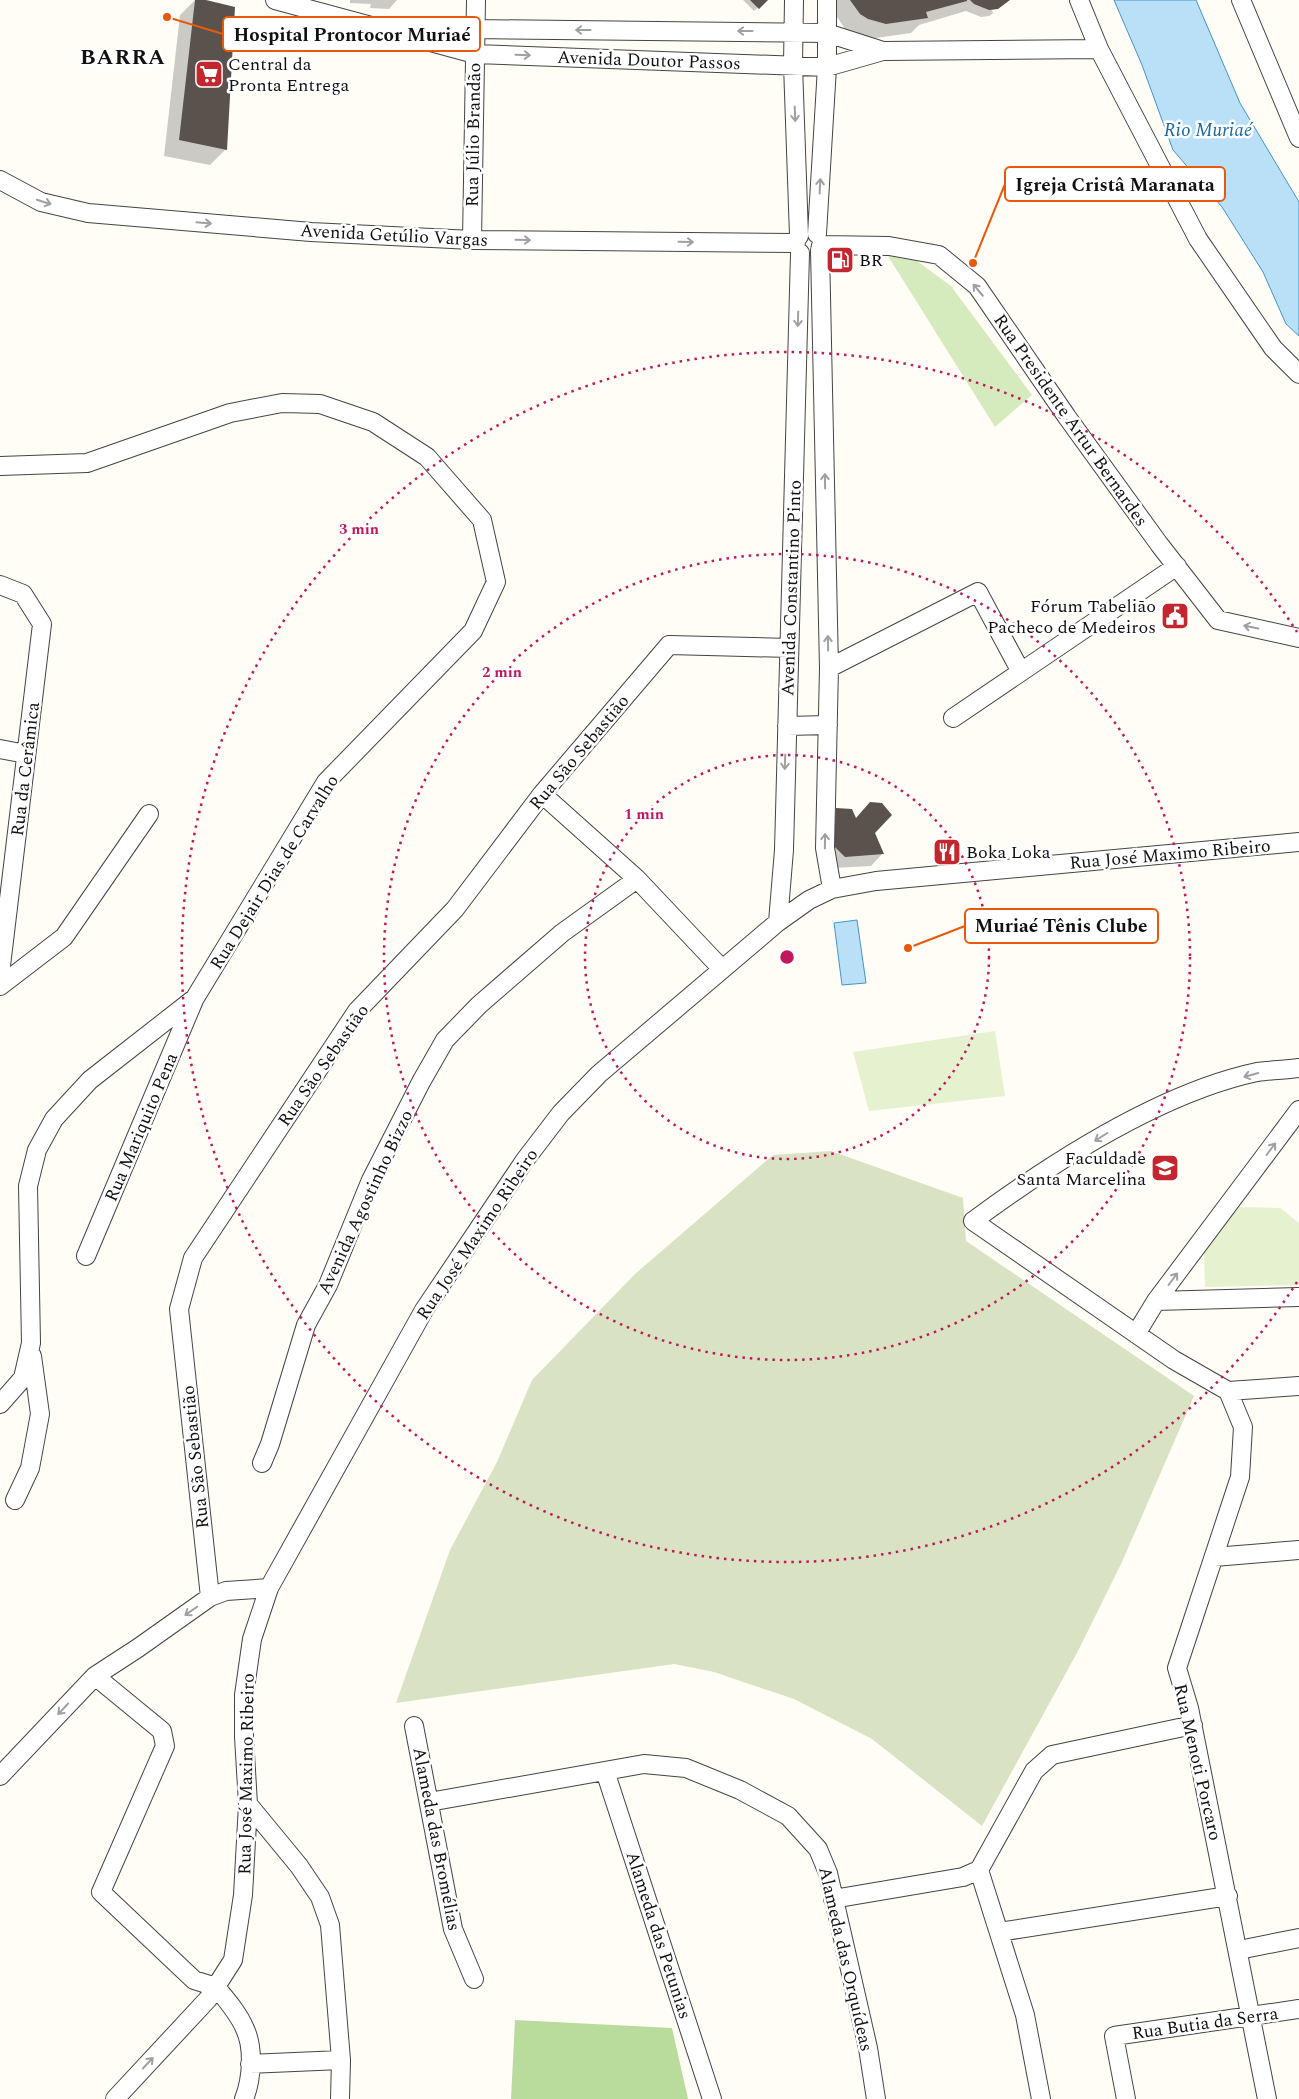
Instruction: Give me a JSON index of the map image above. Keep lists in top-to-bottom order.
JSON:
{
  "streets": {
    "street": [
      "Avenida Doutor Passos",
      "Rua Júlio Brandão",
      "Avenida Getúlio Vargas",
      "Rua Presidente Artur Bernardes",
      "Avenida Constantino Pinto",
      "Rua São Sebastião",
      "Rua da Cerâmica",
      "Rua José Maximo Ribeiro",
      "Rua Dejair Dias de Carvalho",
      "Rua Mariquito Pena",
      "Avenida Agostinho Bizzo",
      "Rua Menoti Porcaro",
      "Alameda das Bromélias",
      "Alameda das Petunias",
      "Alameda das Orquídeas",
      "Rua Butia da Serra"
    ]
  },
  "crossings": [
    ["Avenida Doutor Passos", "Rua Júlio Brandão"],
    ["Avenida Doutor Passos", "Avenida Constantino Pinto"],
    ["Rua Júlio Brandão", "Avenida Getúlio Vargas"],
    ["Avenida Getúlio Vargas", "Rua Presidente Artur Bernardes"],
    ["Avenida Getúlio Vargas", "Avenida Constantino Pinto"],
    ["Rua Presidente Artur Bernardes", "Avenida Constantino Pinto"],
    ["Avenida Constantino Pinto", "Rua São Sebastião"],
    ["Avenida Constantino Pinto", "Rua José Maximo Ribeiro"],
    ["Rua Dejair Dias de Carvalho", "Rua Mariquito Pena"],
    ["Rua Menoti Porcaro", "Rua Butia da Serra"],
    ["Alameda das Bromélias", "Alameda das Orquídeas"],
    ["Alameda das Petunias", "Alameda das Orquídeas"]
  ],
  "one_way": ["Avenida Getúlio Vargas", "Rua Presidente Artur Bernardes"],
  "districts": ["BARRA"],
  "water": ["Rio Muriaé"],
  "places": {
    "other": ["Hospital Prontocor Muriaé", "Igreja Cristâ Maranata", "Muriaé Tênis Clube"],
    "supermarket": ["Central da Pronta Entrega"],
    "fuel station": ["BR"],
    "public building": ["Fórum Tabelião Pacheco de Medeiros"],
    "restaurant": ["Boka Loka"],
    "school or university": ["Faculdade Santa Marcelina"]
  },
  "rings": ["3 min", "2 min", "1 min"]
}
